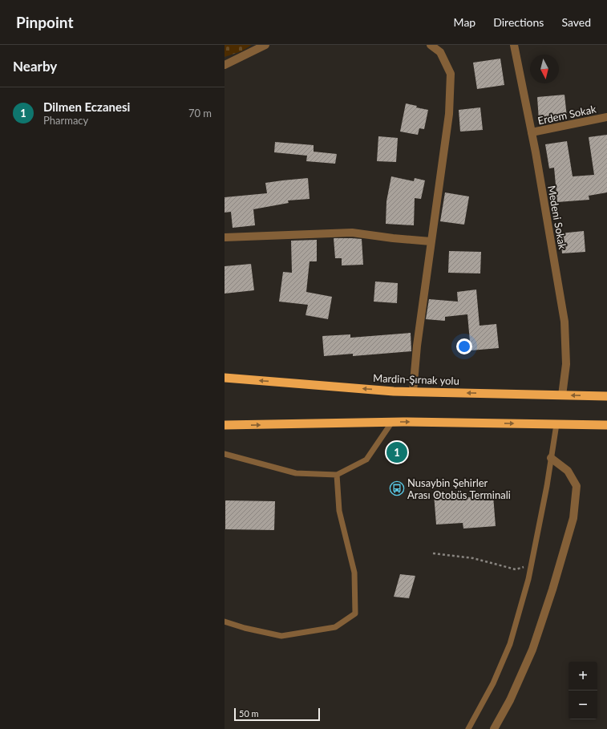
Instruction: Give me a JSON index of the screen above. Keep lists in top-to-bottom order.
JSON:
{
  "streets": {
    "highway": ["Mardin-Şırnak yolu"],
    "street": ["Erdem Sokak", "Medeni Sokak"]
  },
  "crossings": [
    ["Erdem Sokak", "Medeni Sokak"],
    ["Medeni Sokak", "Mardin-Şırnak yolu"]
  ],
  "places": {
    "bus stop": ["Nusaybin Şehirler Arası Otobüs Terminali"]
  },
  "scale_bar": "50 m",
  "north": "bottom",
  "page": {
    "header": "Pinpoint",
    "nav": ["Map", "Directions", "Saved"],
    "heading": "Nearby",
    "list": [
      {
        "mark": "1",
        "name": "Dilmen Eczanesi",
        "note": "Pharmacy",
        "value": "70 m"
      }
    ],
    "pins": "1",
    "map_buttons": ["+", "−"],
    "scale": "50 m"
  }
}
